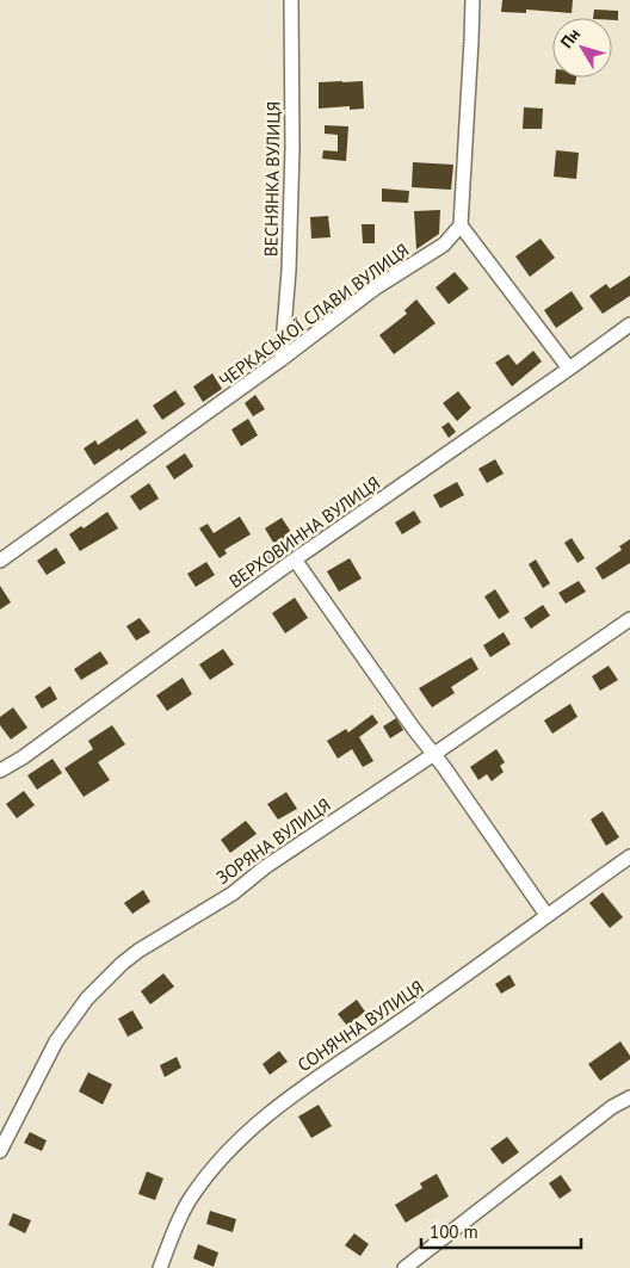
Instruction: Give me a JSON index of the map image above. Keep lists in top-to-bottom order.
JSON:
{
  "streets": {
    "street": [
      "ВЕСНЯНКА ВУЛИЦЯ",
      "ЧЕРКАСЬКОЇ СЛАВИ ВУЛИЦЯ",
      "ВЕРХОВИННА ВУЛИЦЯ",
      "ЗОРЯНА ВУЛИЦЯ",
      "СОНЯЧНА ВУЛИЦЯ"
    ]
  },
  "crossings": [
    ["ВЕСНЯНКА ВУЛИЦЯ", "ЧЕРКАСЬКОЇ СЛАВИ ВУЛИЦЯ"]
  ],
  "scale_bar": "100 m",
  "north": "top left"
}
